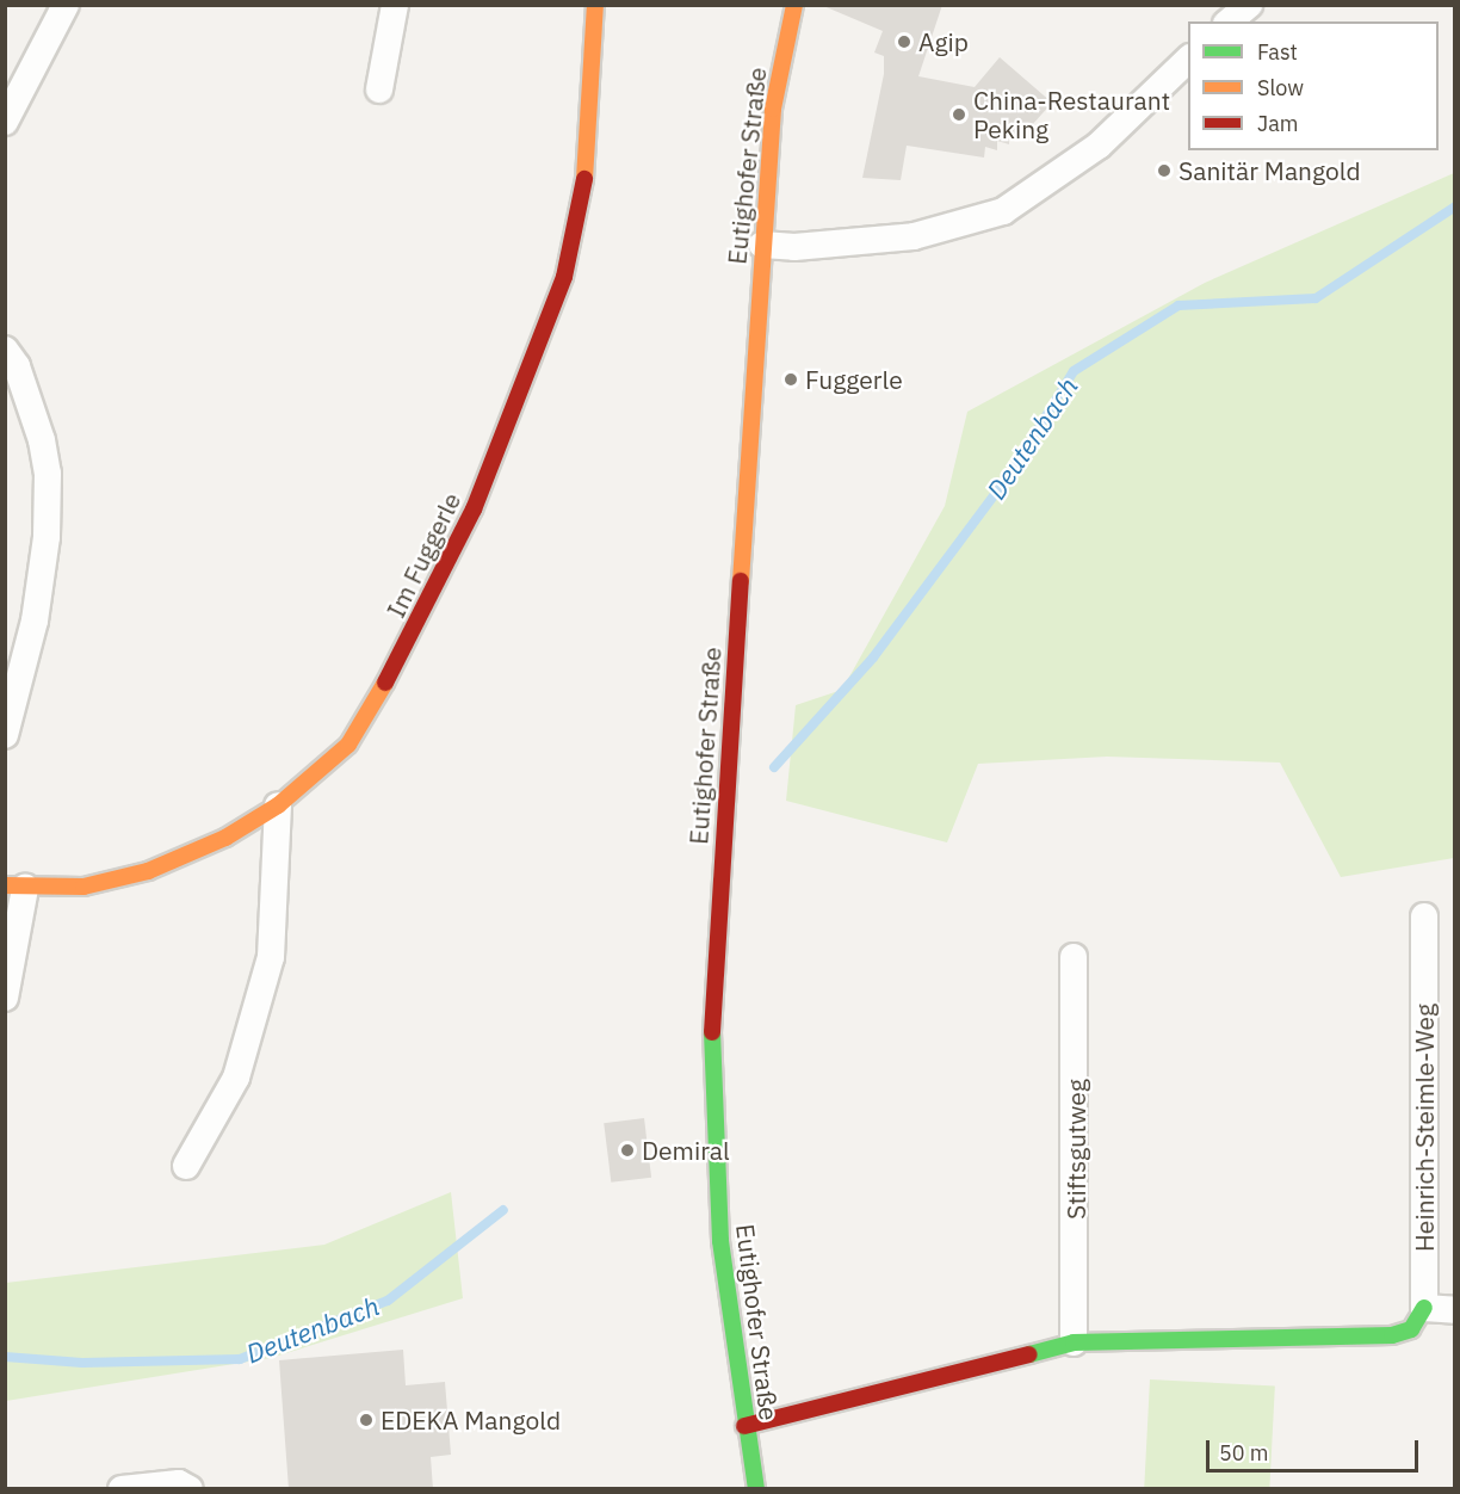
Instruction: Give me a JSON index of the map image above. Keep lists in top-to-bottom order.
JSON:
{
  "streets": {
    "street": [
      "Eutighofer Straße",
      "Im Fuggerle",
      "Heinrich-Steimle-Weg",
      "Stiftsgutweg"
    ]
  },
  "water": ["Deutenbach"],
  "places": [
    "Agip",
    "China-Restaurant Peking",
    "Sanitär Mangold",
    "Fuggerle",
    "Demiral",
    "EDEKA Mangold"
  ],
  "legend": ["Fast", "Slow", "Jam"],
  "scale_bar": "50 m"
}
